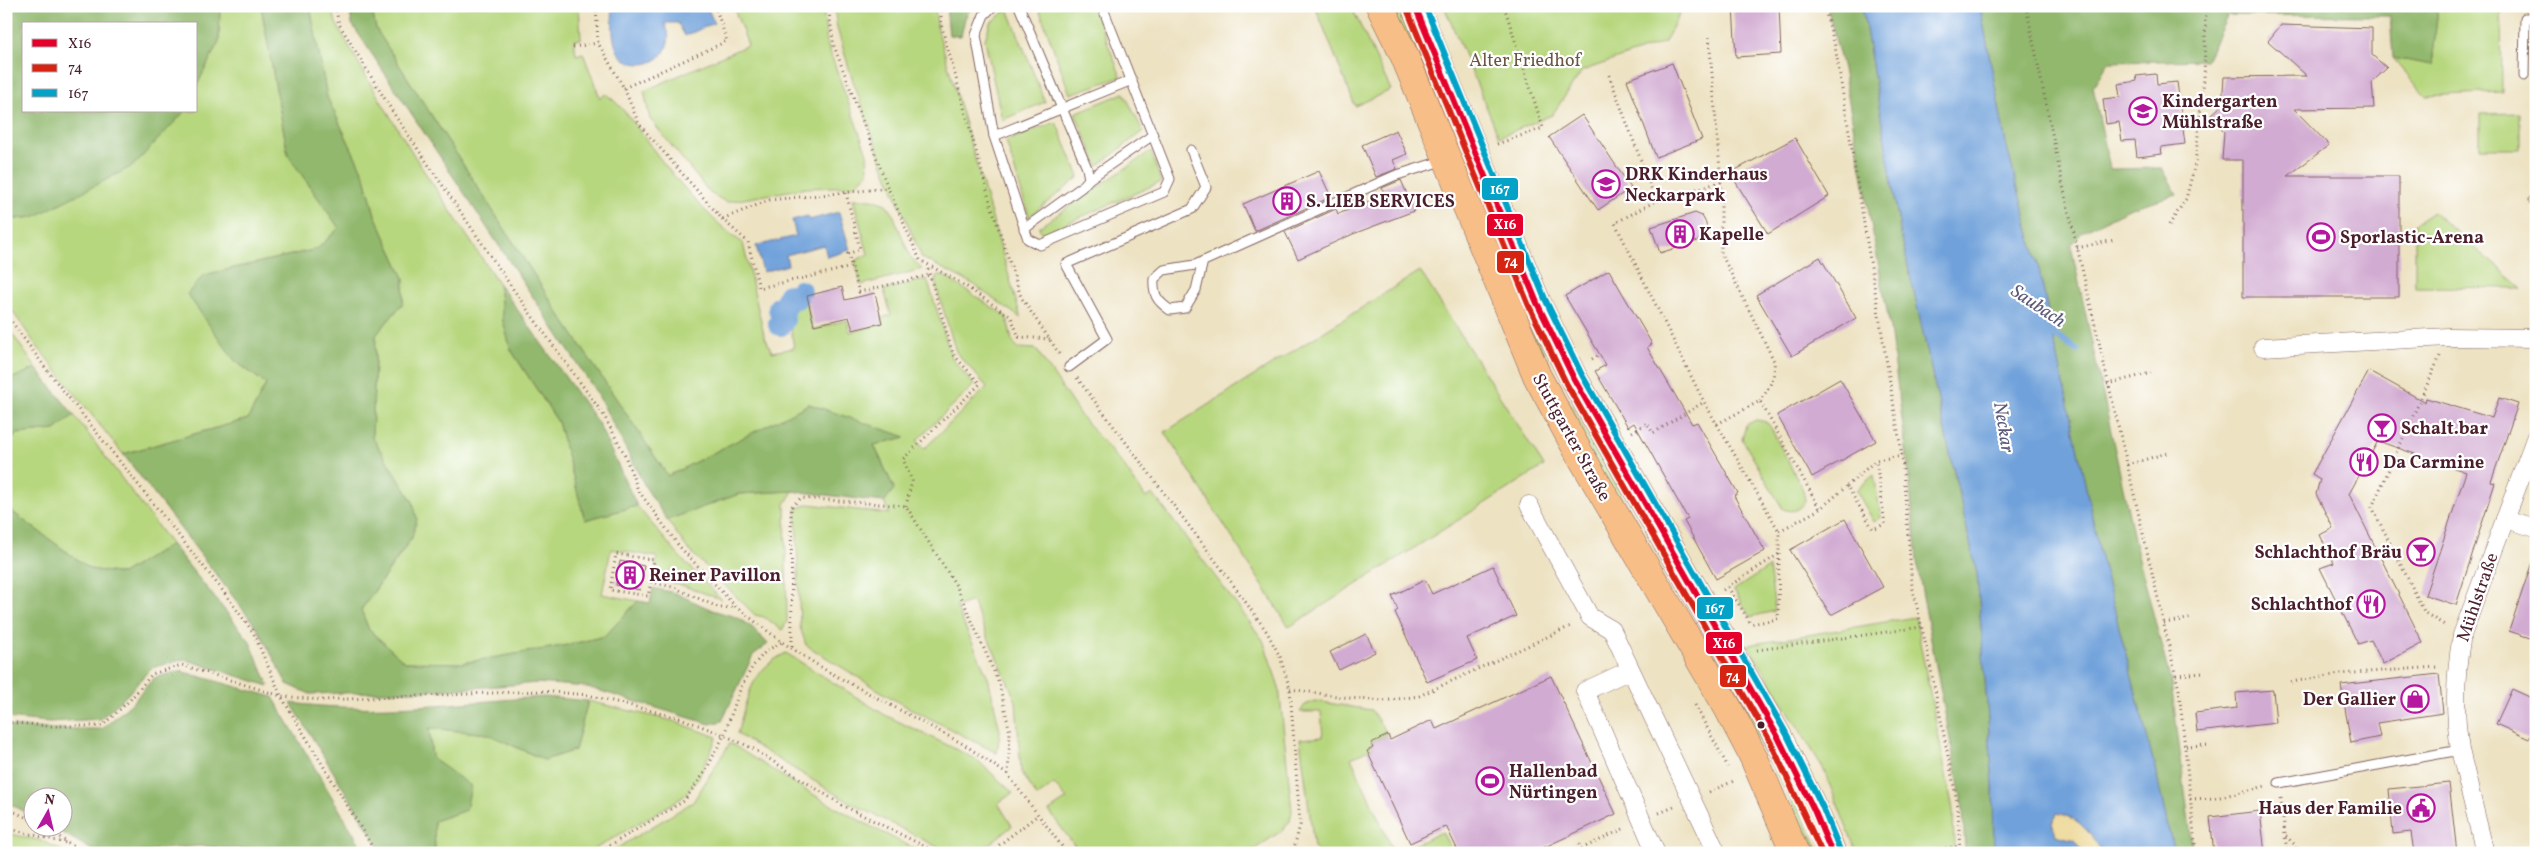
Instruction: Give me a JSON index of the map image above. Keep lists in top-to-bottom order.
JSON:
{
  "streets": {
    "main road": ["Stuttgarter Straße"],
    "street": ["Mühlstraße"]
  },
  "water": ["Saubach", "Neckar"],
  "parks": ["Alter Friedhof"],
  "places": {
    "school or university": ["Kindergarten Mühlstraße", "DRK Kinderhaus Neckarpark"],
    "building": ["S. LIEB SERVICES", "Kapelle", "Reiner Pavillon"],
    "sports": ["Sporlastic-Arena", "Hallenbad Nürtingen"],
    "bar": ["Schalt.bar", "Schlachthof Bräu"],
    "restaurant": ["Da Carmine", "Schlachthof"],
    "shop": ["Der Gallier"],
    "public building": ["Haus der Familie"]
  },
  "lines": ["transit line X16", "transit line 167", "transit line 74"],
  "legend": ["X16", "74", "167"],
  "north": "top"
}
